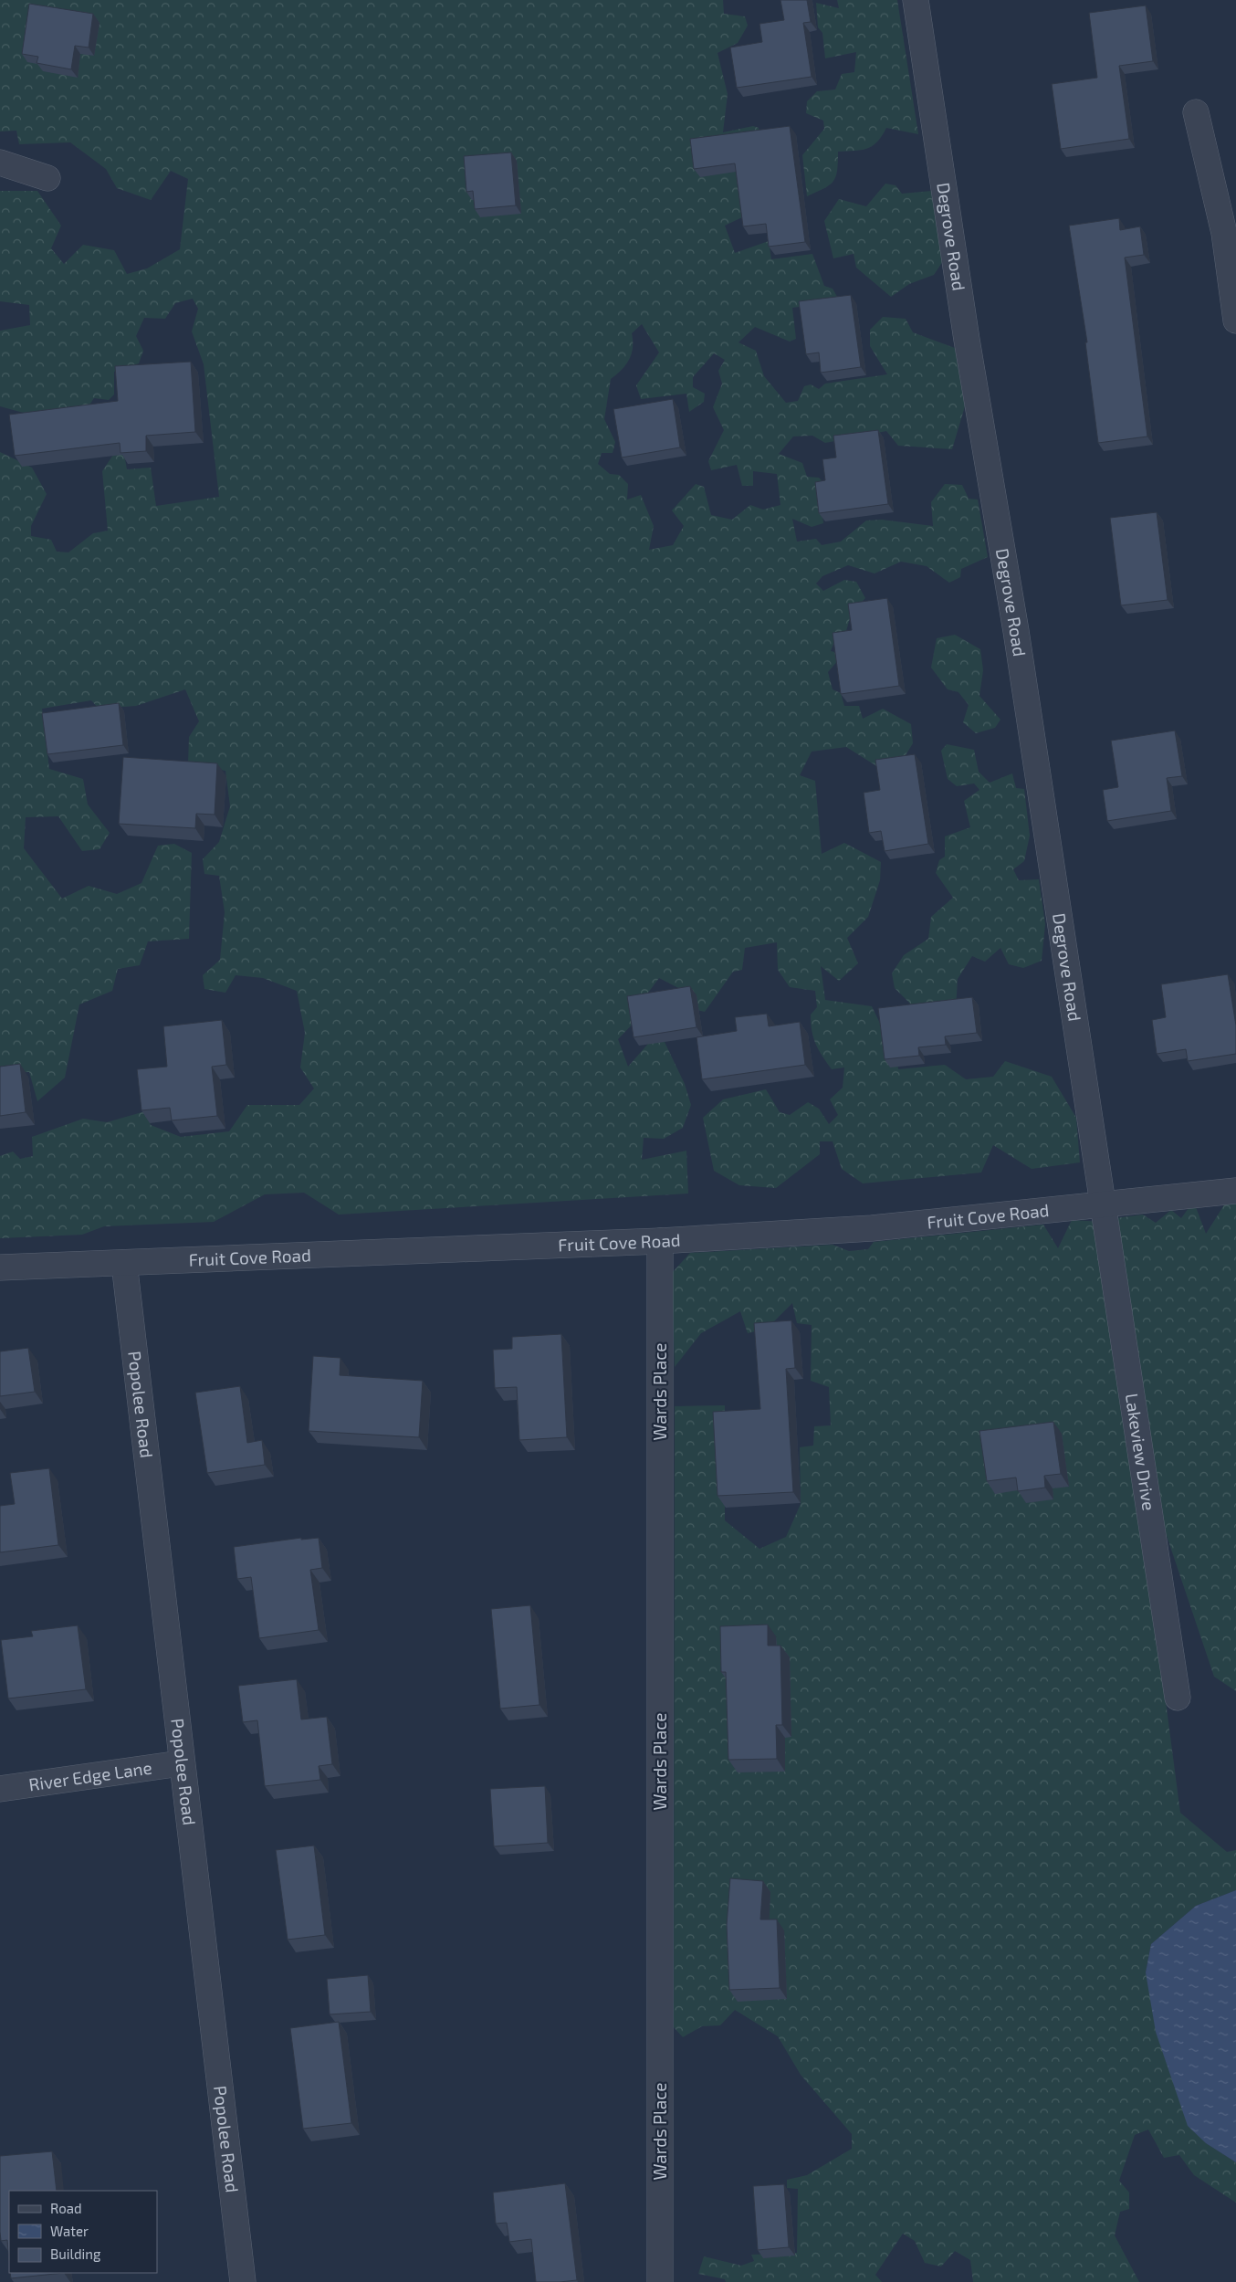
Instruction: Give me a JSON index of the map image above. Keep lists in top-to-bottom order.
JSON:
{
  "streets": {
    "street": [
      "Degrove Road",
      "Fruit Cove Road",
      "Wards Place",
      "Popolee Road",
      "Lakeview Drive",
      "River Edge Lane"
    ]
  },
  "crossings": [
    ["Degrove Road", "Fruit Cove Road"],
    ["Degrove Road", "Lakeview Drive"],
    ["Fruit Cove Road", "Wards Place"],
    ["Fruit Cove Road", "Popolee Road"],
    ["Fruit Cove Road", "Lakeview Drive"],
    ["Popolee Road", "River Edge Lane"]
  ],
  "legend": ["Road", "Water", "Building"]
}
